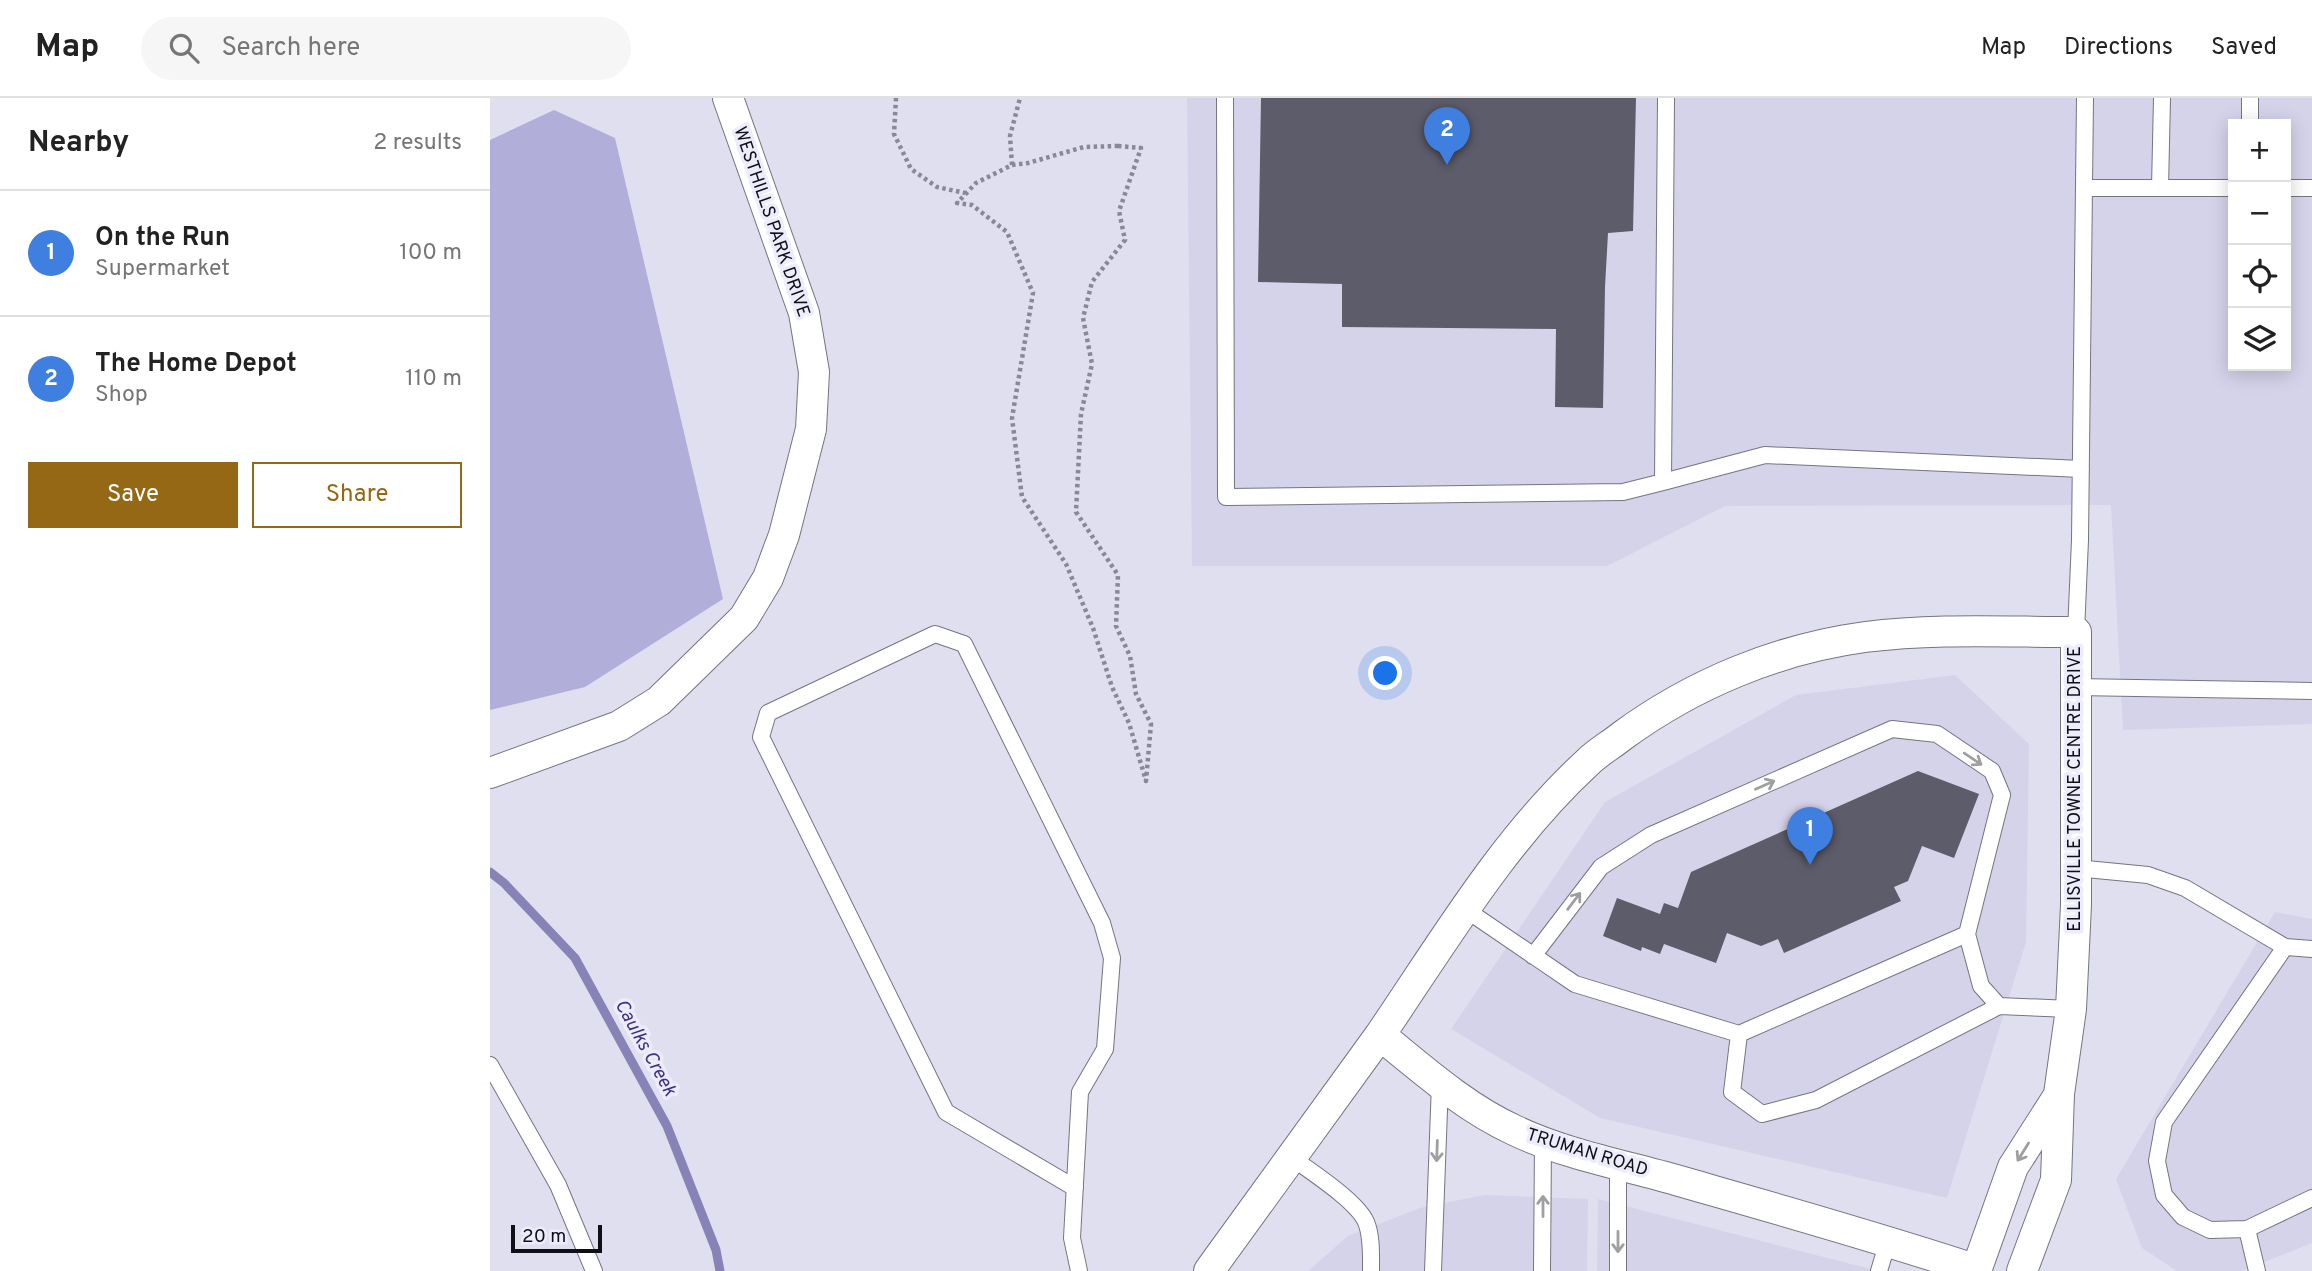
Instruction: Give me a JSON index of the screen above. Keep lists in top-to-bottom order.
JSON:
{
  "streets": {
    "street": ["WESTHILLS PARK DRIVE", "ELLISVILLE TOWNE CENTRE DRIVE", "TRUMAN ROAD"]
  },
  "crossings": [
    ["ELLISVILLE TOWNE CENTRE DRIVE", "TRUMAN ROAD"]
  ],
  "water": ["Caulks Creek"],
  "scale_bar": "20 m",
  "page": {
    "header": "Map",
    "search": "Search here",
    "nav": ["Map", "Directions", "Saved"],
    "heading": ["Nearby", "2 results"],
    "pins": ["2", "1"],
    "map_buttons": ["+", "−"],
    "list": [
      {
        "mark": "1",
        "name": "On the Run",
        "note": "Supermarket",
        "value": "100 m"
      },
      {
        "mark": "2",
        "name": "The Home Depot",
        "note": "Shop",
        "value": "110 m"
      }
    ],
    "buttons": ["Save", "Share"],
    "scale": "20 m"
  }
}
